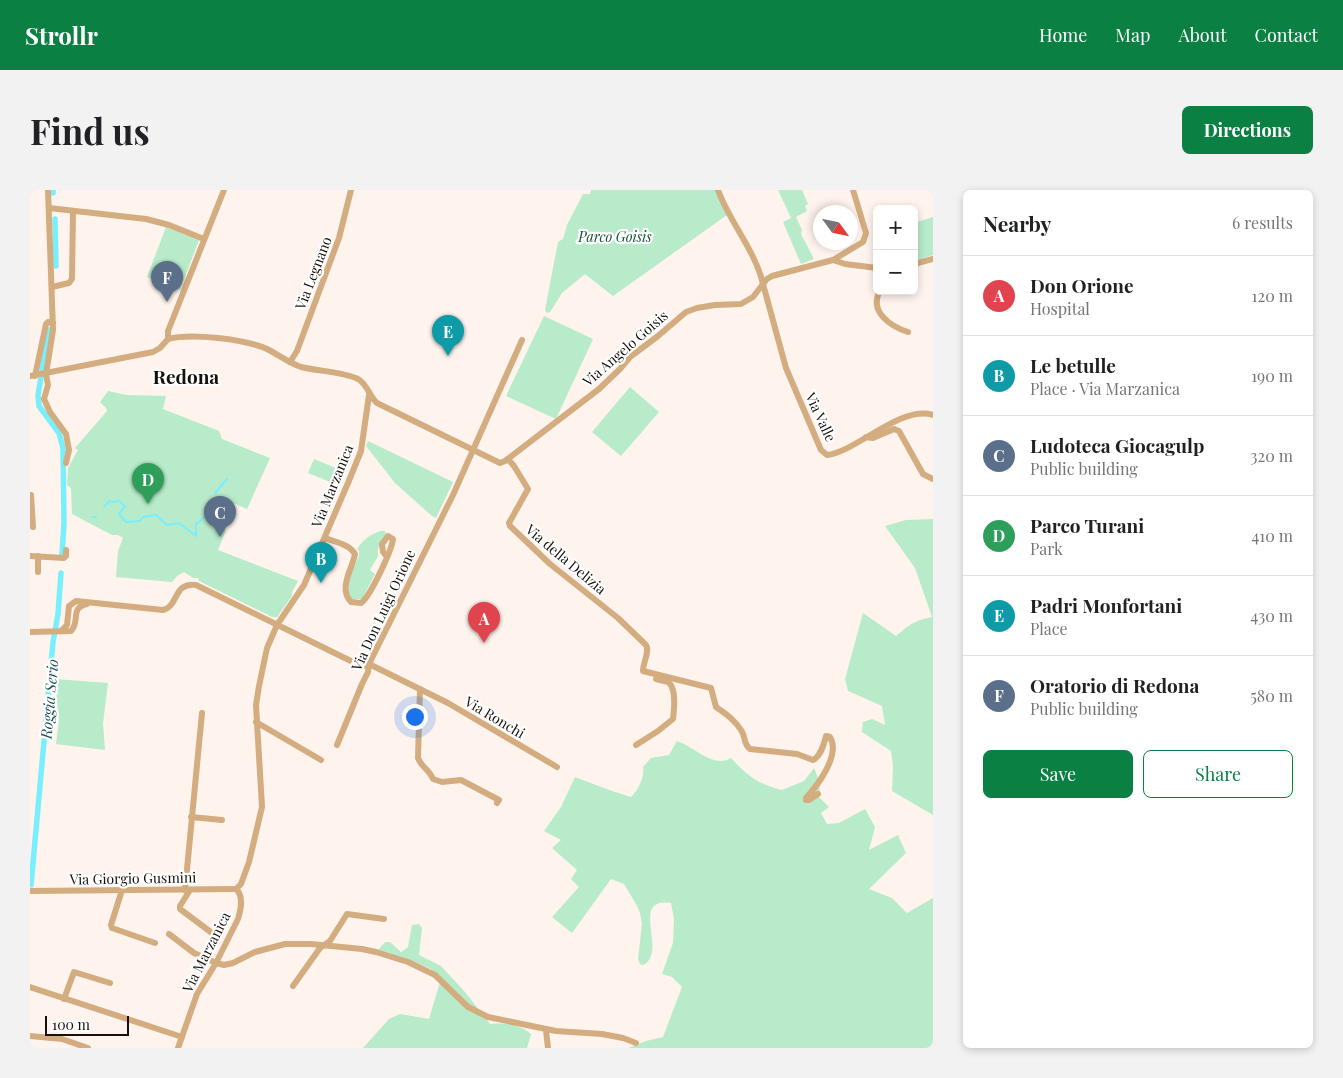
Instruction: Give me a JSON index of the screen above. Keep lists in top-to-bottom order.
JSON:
{
  "streets": {
    "street": [
      "Via Legnano",
      "Via Angelo Goisis",
      "Via Valle",
      "Via Marzanica",
      "Via della Delizia",
      "Via Don Luigi Orione",
      "Via Ronchi",
      "Via Giorgio Gusmini"
    ]
  },
  "crossings": [
    ["Via Angelo Goisis", "Via Valle"],
    ["Via Angelo Goisis", "Via della Delizia"],
    ["Via Marzanica", "Via Giorgio Gusmini"],
    ["Via Don Luigi Orione", "Via Ronchi"]
  ],
  "districts": ["Redona"],
  "water": ["Roggia Serio"],
  "parks": ["Parco Goisis"],
  "scale_bar": "100 m",
  "north": "bottom right",
  "page": {
    "header": "Strollr",
    "nav": [
      "Home",
      "Map",
      "About",
      "Contact"
    ],
    "buttons": [
      "Directions",
      ["Save", "Share"]
    ],
    "title": "Find us",
    "heading": ["Nearby", "6 results"],
    "map_buttons": ["+", "−"],
    "list": [
      {
        "mark": "A",
        "name": "Don Orione",
        "note": "Hospital",
        "value": "120 m"
      },
      {
        "mark": "B",
        "name": "Le betulle",
        "note": "Place · Via Marzanica",
        "value": "190 m"
      },
      {
        "mark": "C",
        "name": "Ludoteca Giocagulp",
        "note": "Public building",
        "value": "320 m"
      },
      {
        "mark": "D",
        "name": "Parco Turani",
        "note": "Park",
        "value": "410 m"
      },
      {
        "mark": "E",
        "name": "Padri Monfortani",
        "note": "Place",
        "value": "430 m"
      },
      {
        "mark": "F",
        "name": "Oratorio di Redona",
        "note": "Public building",
        "value": "580 m"
      }
    ],
    "pins": [
      "F",
      "E",
      "D",
      "C",
      "B",
      "A"
    ],
    "scale": "100 m"
  }
}
